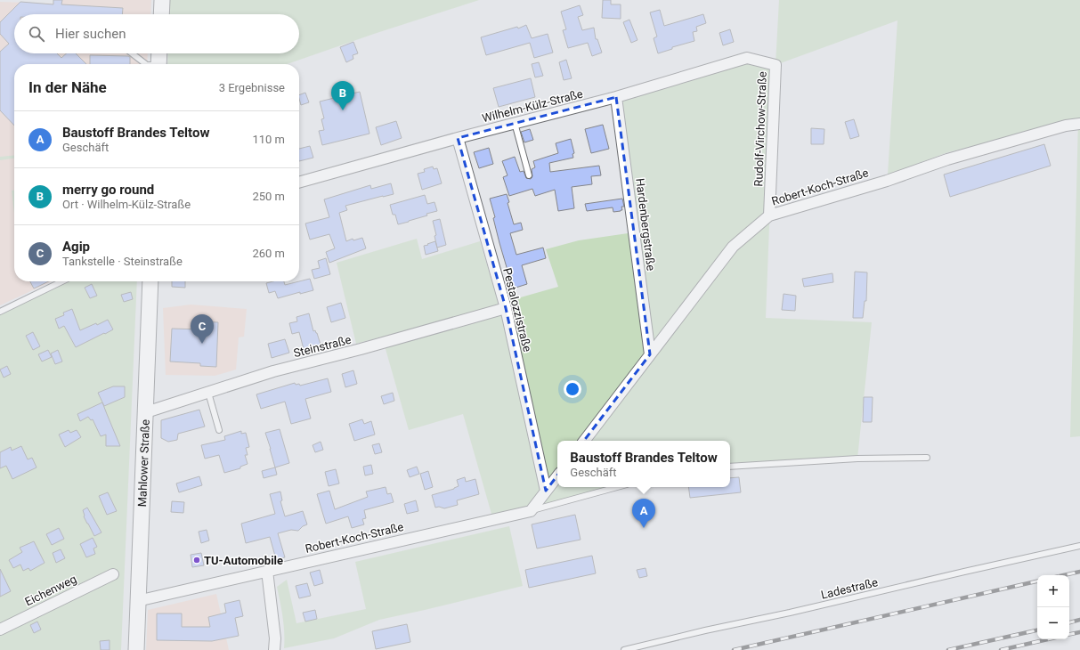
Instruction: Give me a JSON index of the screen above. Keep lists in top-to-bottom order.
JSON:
{
  "streets": {
    "main road": ["Mahlower Straße"],
    "street": [
      "Wilhelm-Külz-Straße",
      "Rudolf-Virchow-Straße",
      "Robert-Koch-Straße",
      "Hardenbergstraße",
      "Pestalozzistraße",
      "Steinstraße",
      "Eichenweg"
    ],
    "lane": ["Ladestraße"]
  },
  "crossings": [
    ["Wilhelm-Külz-Straße", "Rudolf-Virchow-Straße"],
    ["Wilhelm-Külz-Straße", "Hardenbergstraße"],
    ["Wilhelm-Külz-Straße", "Pestalozzistraße"],
    ["Rudolf-Virchow-Straße", "Robert-Koch-Straße"],
    ["Robert-Koch-Straße", "Hardenbergstraße"],
    ["Robert-Koch-Straße", "Mahlower Straße"],
    ["Pestalozzistraße", "Steinstraße"],
    ["Steinstraße", "Mahlower Straße"]
  ],
  "places": ["TU-Automobile"],
  "page": {
    "search": "Hier suchen",
    "heading": ["In der Nähe", "3 Ergebnisse"],
    "pins": ["B", "C", "A"],
    "list": [
      {
        "mark": "A",
        "name": "Baustoff Brandes Teltow",
        "note": "Geschäft",
        "value": "110 m"
      },
      {
        "mark": "B",
        "name": "merry go round",
        "note": "Ort · Wilhelm-Külz-Straße",
        "value": "250 m"
      },
      {
        "mark": "C",
        "name": "Agip",
        "note": "Tankstelle · Steinstraße",
        "value": "260 m"
      }
    ],
    "popup": ["Baustoff Brandes Teltow", "Geschäft"],
    "map_buttons": ["+", "−"]
  }
}
